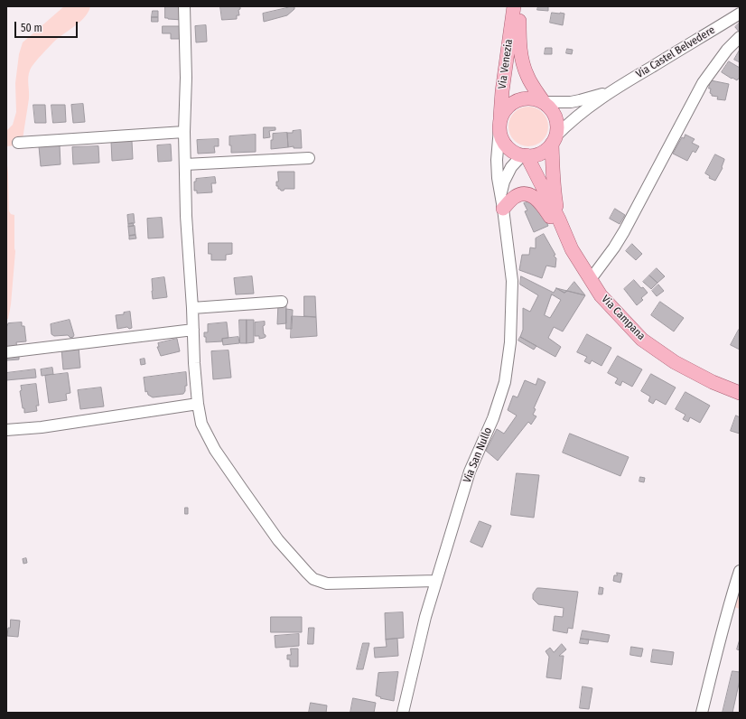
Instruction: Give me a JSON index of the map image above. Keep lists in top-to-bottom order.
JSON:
{
  "streets": {
    "main road": ["Via Venezia", "Via Campana"],
    "street": ["Via Castel Belvedere", "Via San Nullo"]
  },
  "crossings": [
    ["Via Venezia", "Via Campana"],
    ["Via Venezia", "Via San Nullo"],
    ["Via Campana", "Via San Nullo"]
  ],
  "scale_bar": "50 m"
}
